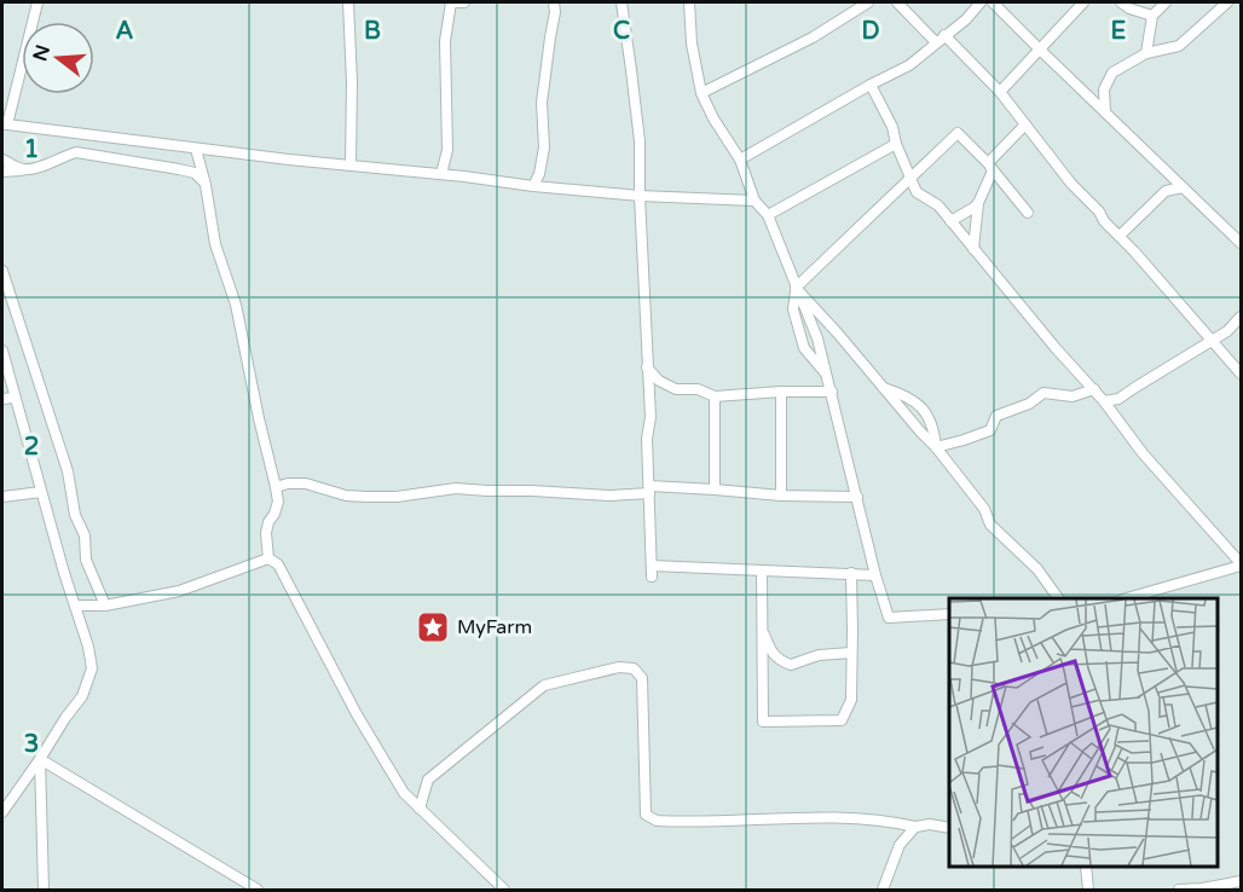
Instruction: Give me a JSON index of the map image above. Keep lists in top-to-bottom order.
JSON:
{
  "places": {
    "place": ["MyFarm"]
  },
  "north": "left",
  "grid": {
    "columns": [
      "A",
      "B",
      "C",
      "D",
      "E"
    ],
    "rows": ["1", "2", "3"]
  }
}
